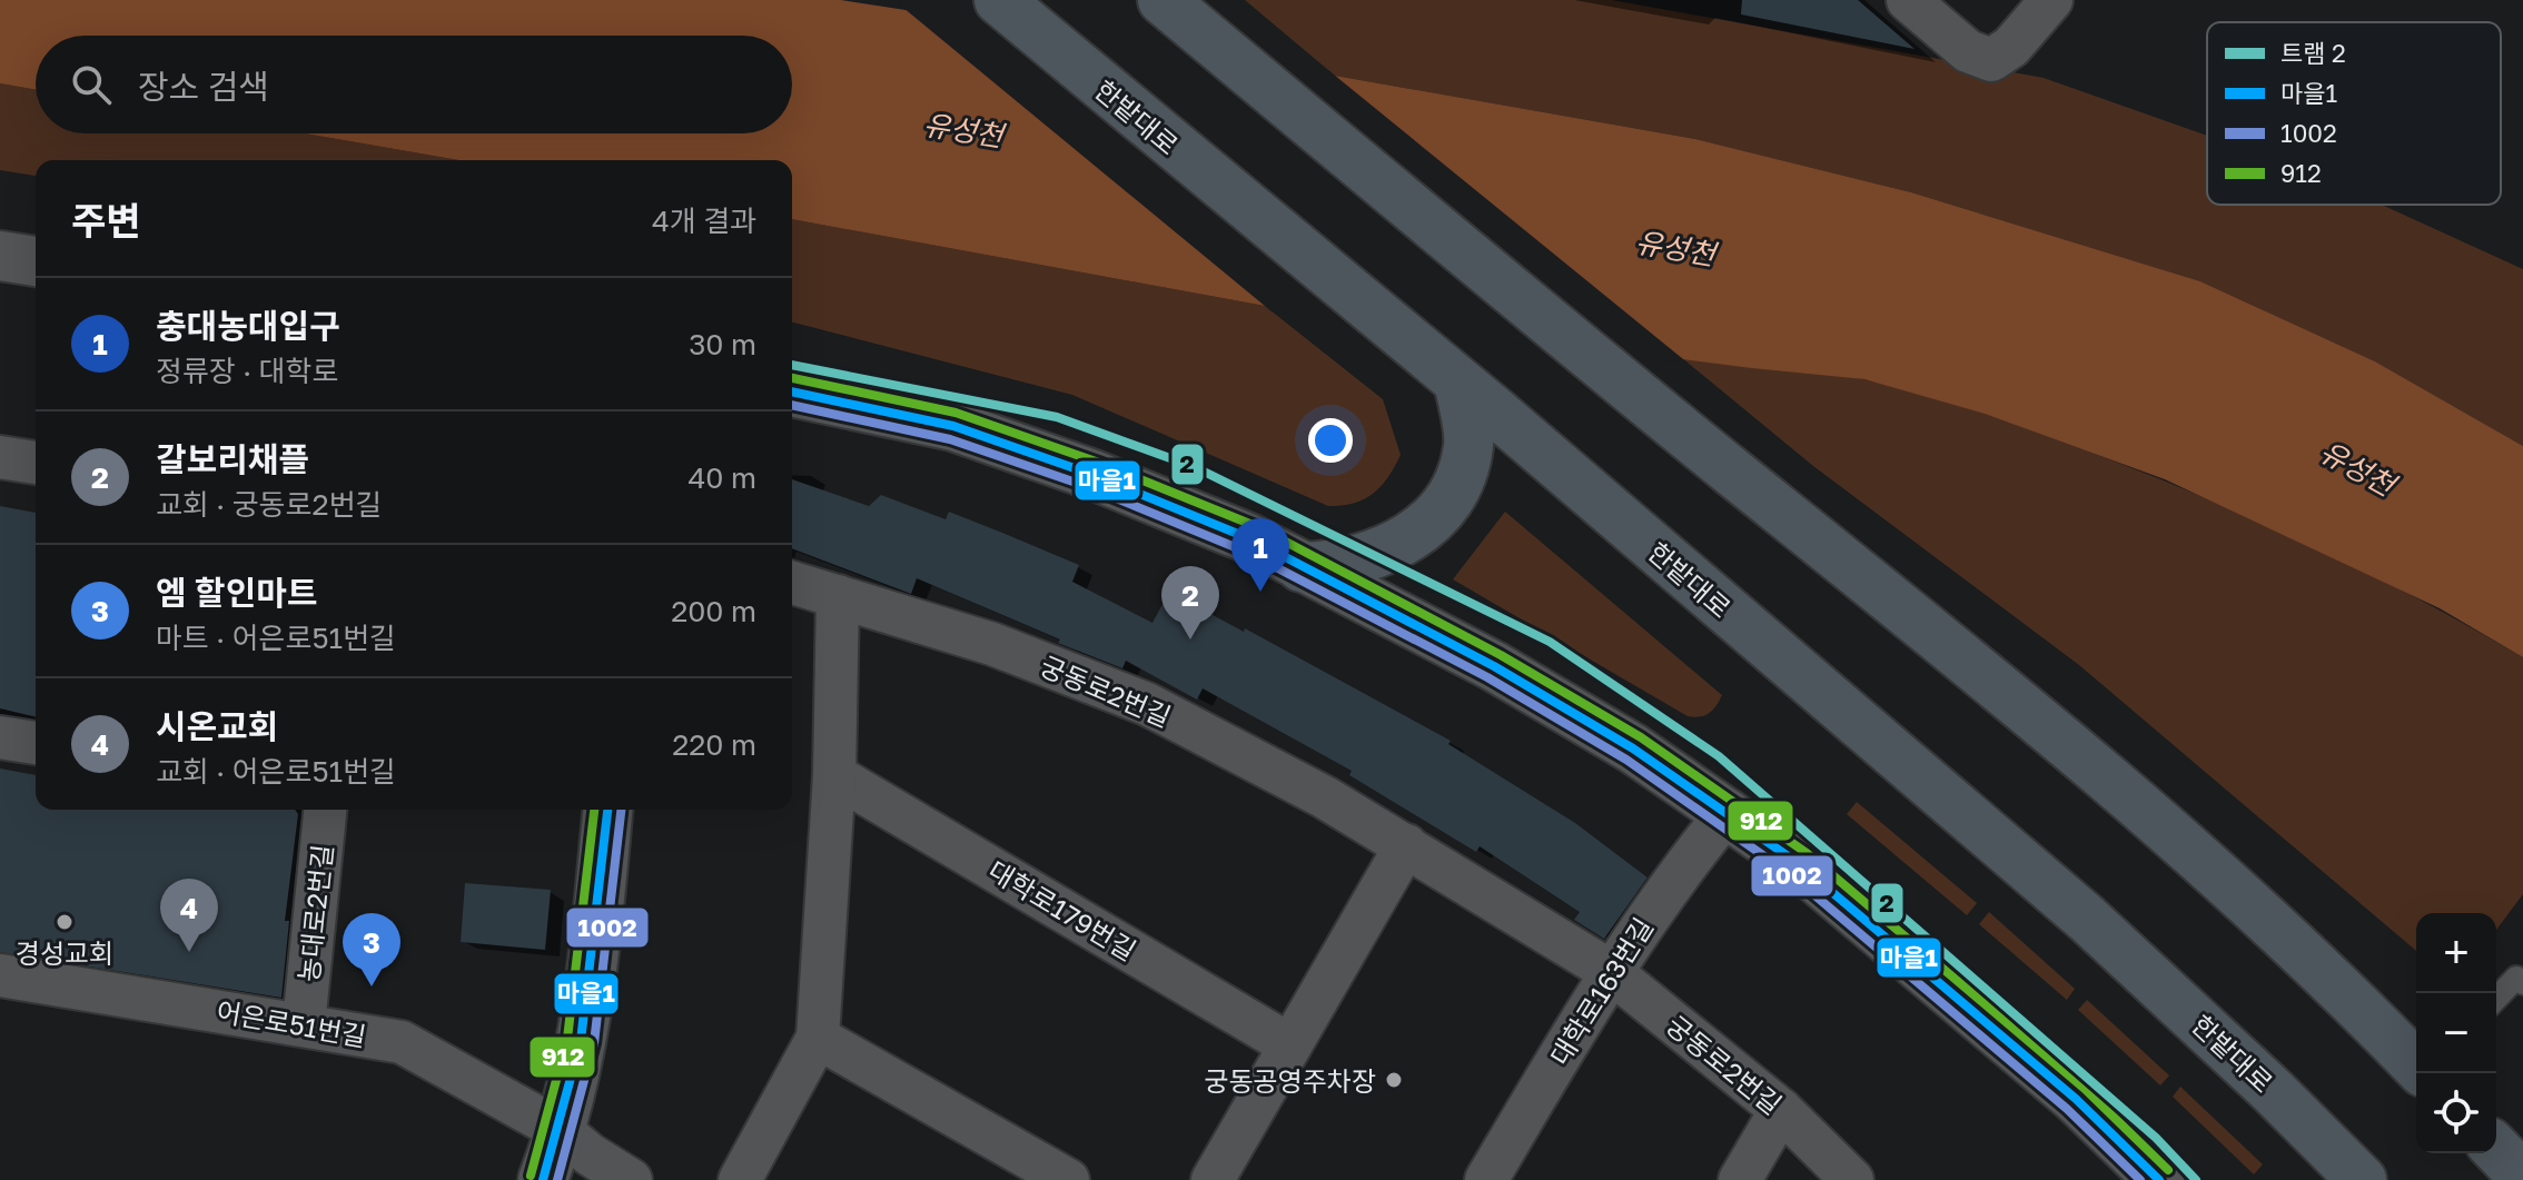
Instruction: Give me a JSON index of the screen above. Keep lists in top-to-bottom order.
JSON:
{
  "streets": {
    "main road": ["한밭대로"],
    "street": [
      "궁동로2번길",
      "대학로179번길",
      "농대로2번길",
      "대학로163번길",
      "어은로51번길"
    ]
  },
  "crossings": [
    ["궁동로2번길", "대학로163번길"],
    ["농대로2번길", "어은로51번길"]
  ],
  "water": ["유성천"],
  "places": ["경성교회", "궁동공영주차장"],
  "lines": [
    "tram line 2",
    "transit line 912",
    "transit line 마을1",
    "transit line 1002"
  ],
  "legend": [
    "트램 2",
    "마을1",
    "1002",
    "912"
  ],
  "page": {
    "search": "장소 검색",
    "heading": ["주변", "4개 결과"],
    "list": [
      {
        "mark": "1",
        "name": "충대농대입구",
        "note": "정류장 · 대학로",
        "value": "30 m"
      },
      {
        "mark": "2",
        "name": "갈보리채플",
        "note": "교회 · 궁동로2번길",
        "value": "40 m"
      },
      {
        "mark": "3",
        "name": "엠 할인마트",
        "note": "마트 · 어은로51번길",
        "value": "200 m"
      },
      {
        "mark": "4",
        "name": "시온교회",
        "note": "교회 · 어은로51번길",
        "value": "220 m"
      }
    ],
    "pins": [
      "1",
      "2",
      "4",
      "3"
    ],
    "map_buttons": ["+", "−"]
  }
}
